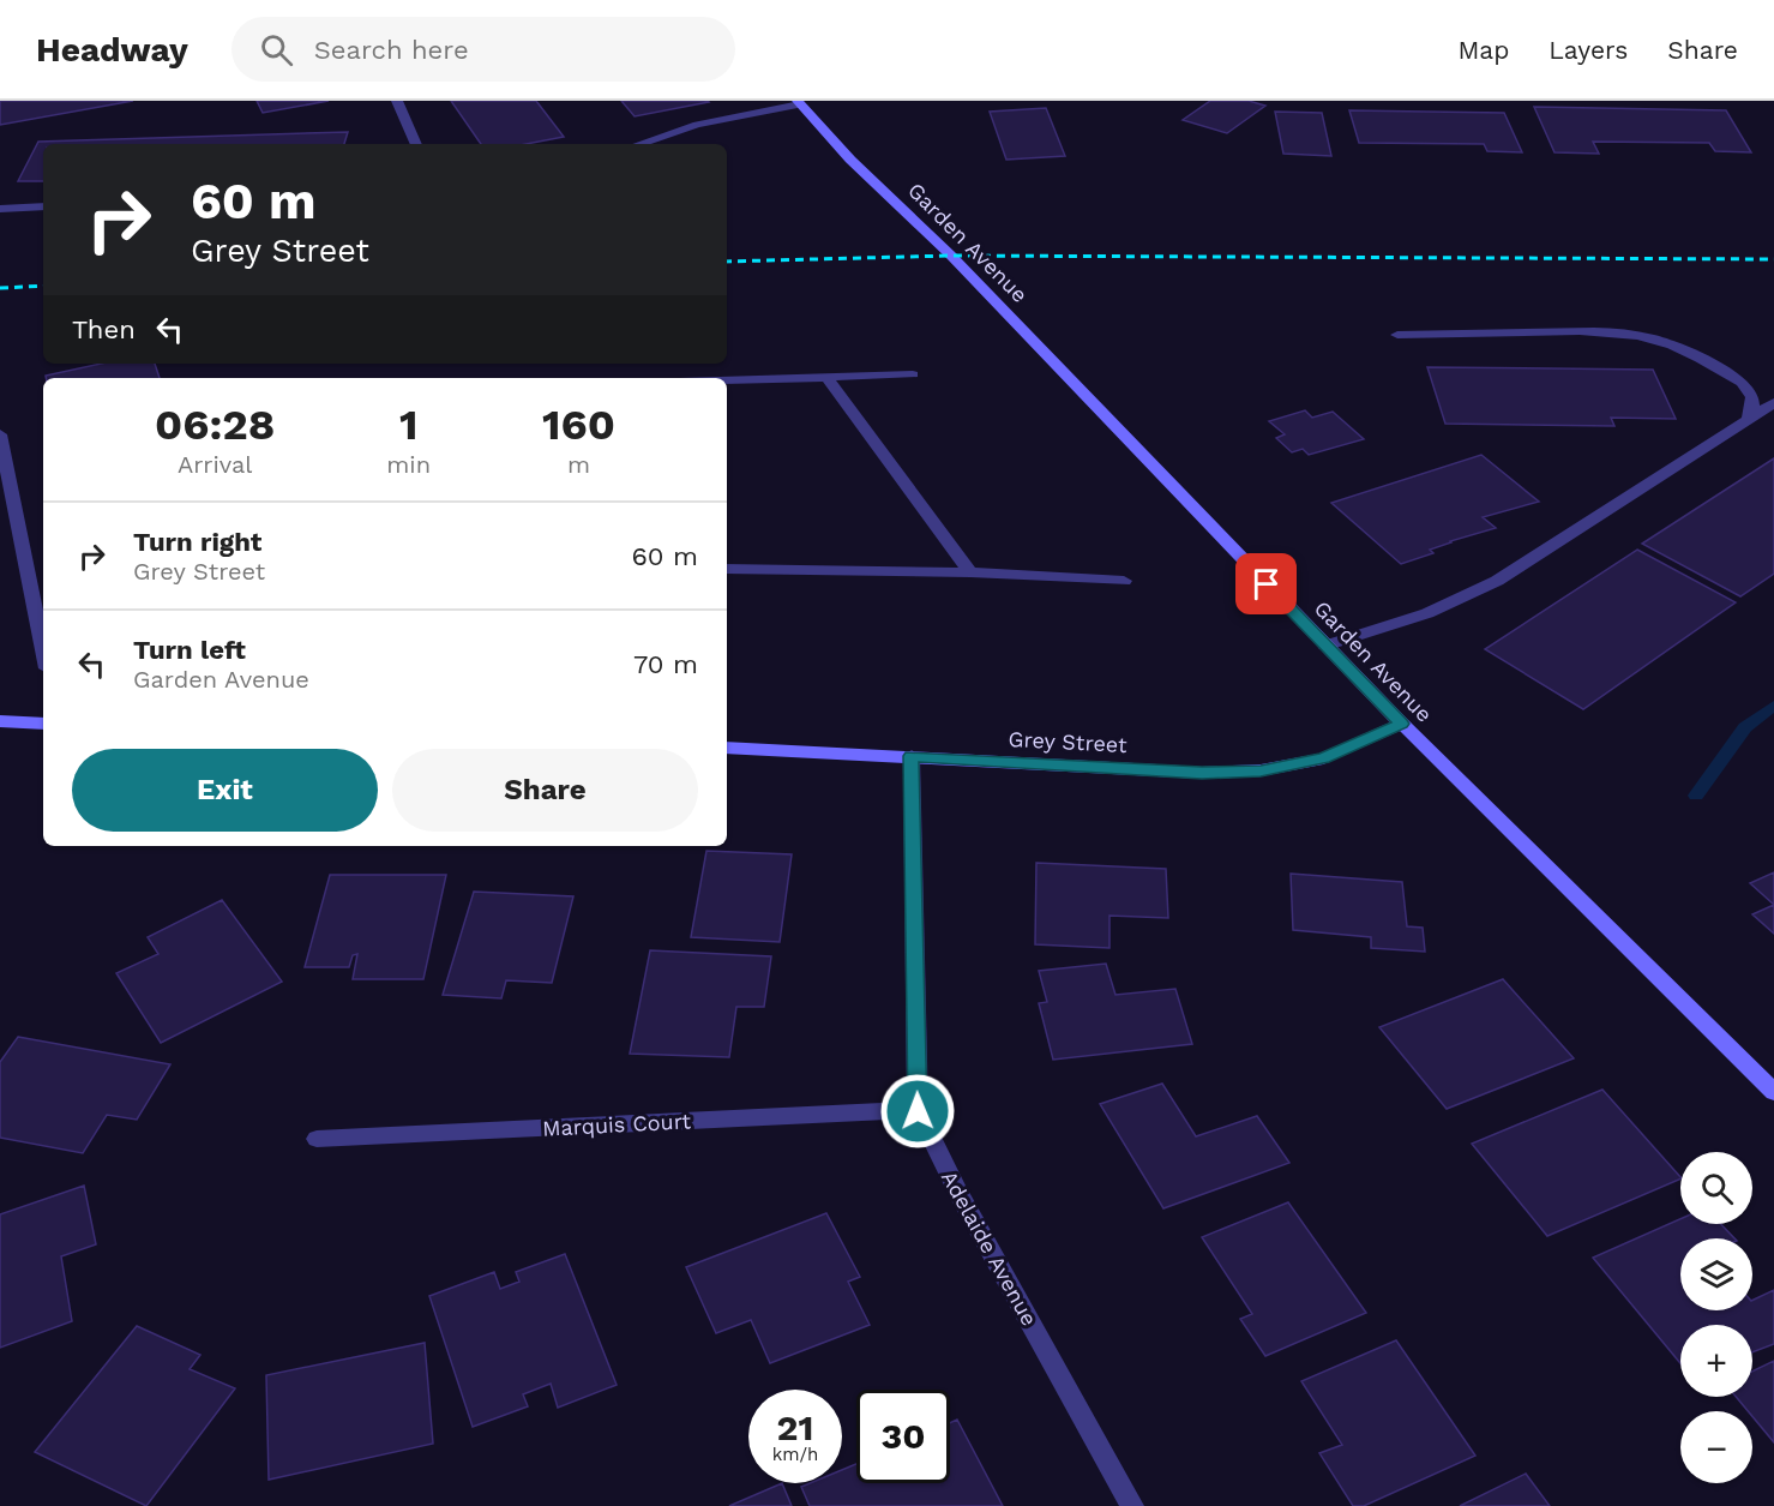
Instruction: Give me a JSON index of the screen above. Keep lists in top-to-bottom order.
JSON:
{
  "streets": {
    "street": [
      "Garden Avenue",
      "Grey Street",
      "Marquis Court",
      "Adelaide Avenue"
    ]
  },
  "crossings": [
    ["Garden Avenue", "Grey Street"],
    ["Grey Street", "Adelaide Avenue"],
    ["Marquis Court", "Adelaide Avenue"]
  ],
  "page": {
    "header": "Headway",
    "search": "Search here",
    "nav": ["Map", "Layers", "Share"],
    "turn": ["60 m", "Grey Street"],
    "then": "Then",
    "eta": [
      "06:28",
      "Arrival",
      "1",
      "min",
      "160",
      "m"
    ],
    "list": [
      {
        "name": "Turn right",
        "note": "Grey Street",
        "value": "60 m"
      },
      {
        "name": "Turn left",
        "note": "Garden Avenue",
        "value": "70 m"
      }
    ],
    "buttons": ["Exit", "Share"],
    "map_buttons": ["+", "−"],
    "speed": "21 km/h",
    "limit": "30"
  }
}
